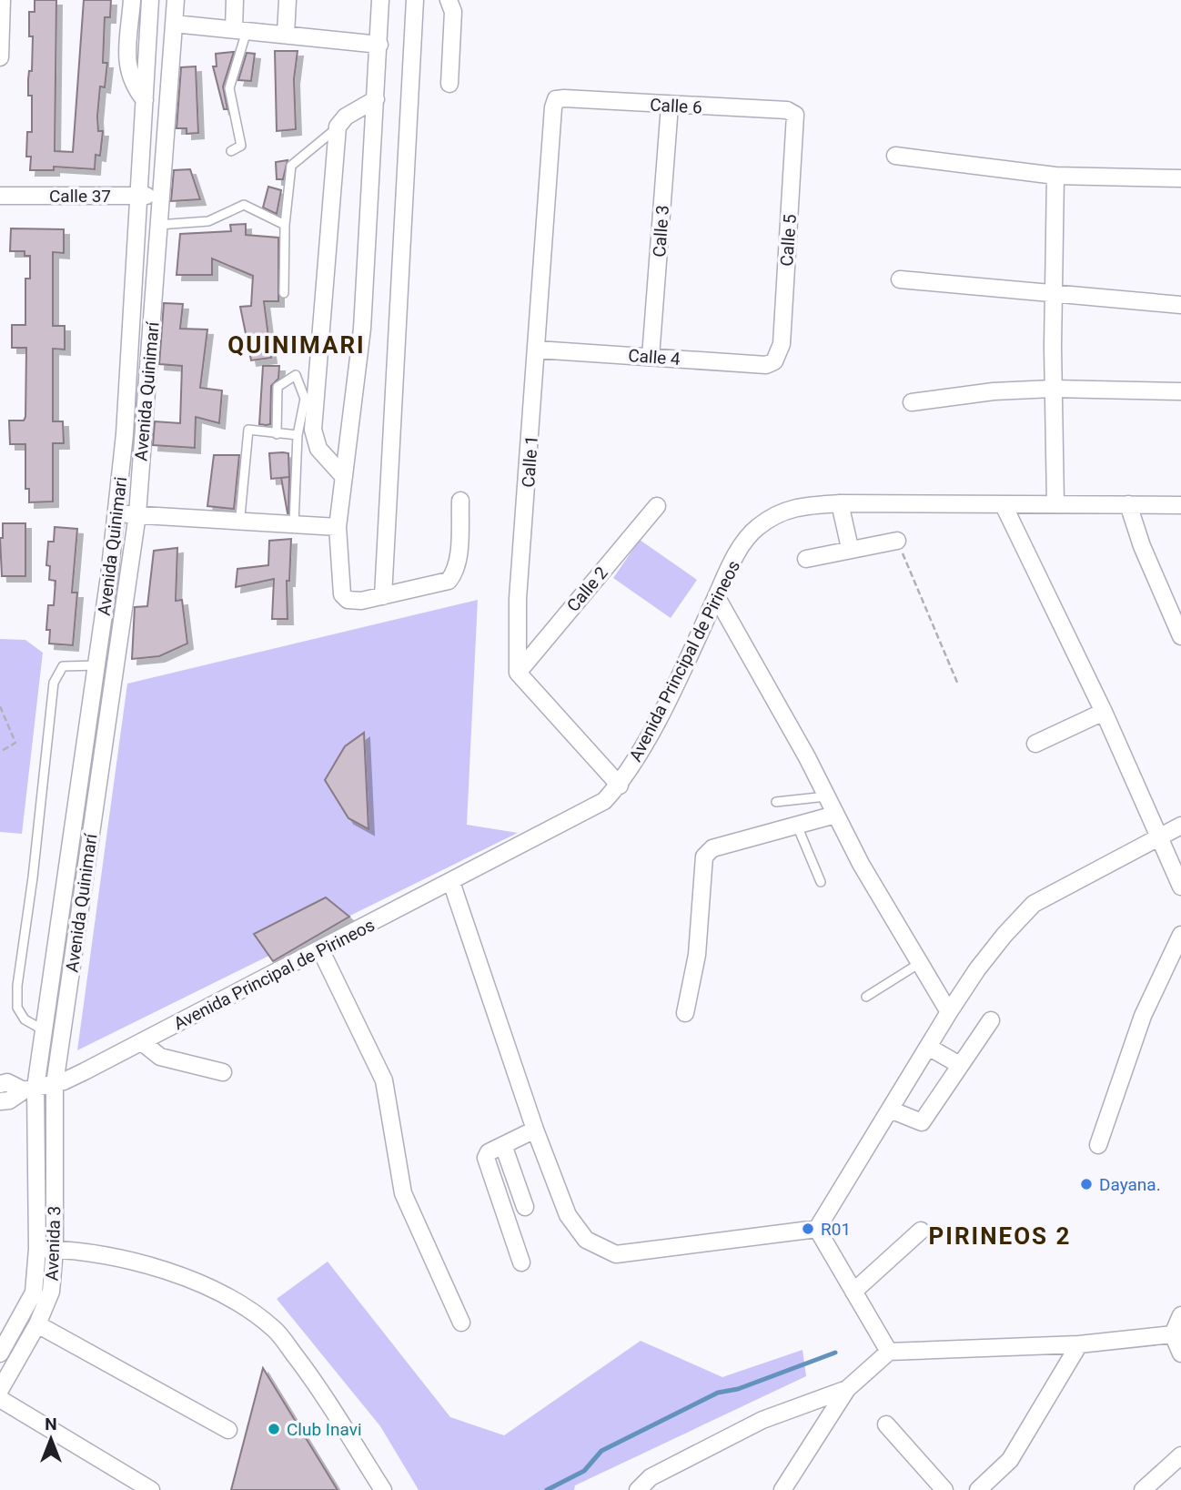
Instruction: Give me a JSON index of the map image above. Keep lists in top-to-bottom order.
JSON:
{
  "streets": {
    "street": [
      "Calle 6",
      "Calle 37",
      "Calle 3",
      "Calle 5",
      "Calle 4",
      "Avenida Quinimarí",
      "Calle 1",
      "Avenida Quinimari",
      "Calle 2",
      "Avenida Principal de Pirineos",
      "Avenida 3"
    ]
  },
  "crossings": [
    ["Calle 6", "Calle 3"],
    ["Calle 6", "Calle 5"],
    ["Calle 6", "Calle 1"],
    ["Calle 37", "Avenida Quinimarí"],
    ["Calle 37", "Avenida Quinimari"],
    ["Calle 3", "Calle 4"],
    ["Calle 5", "Calle 4"],
    ["Calle 4", "Calle 1"],
    ["Avenida Quinimarí", "Avenida Principal de Pirineos"],
    ["Avenida Quinimarí", "Avenida 3"],
    ["Calle 1", "Calle 2"],
    ["Avenida Quinimari", "Avenida Principal de Pirineos"],
    ["Avenida Quinimari", "Avenida 3"],
    ["Avenida Principal de Pirineos", "Avenida 3"]
  ],
  "districts": ["QUINIMARI", "PIRINEOS 2"],
  "places": ["Dayana.", "R01", "Club Inavi"],
  "north": "top"
}
